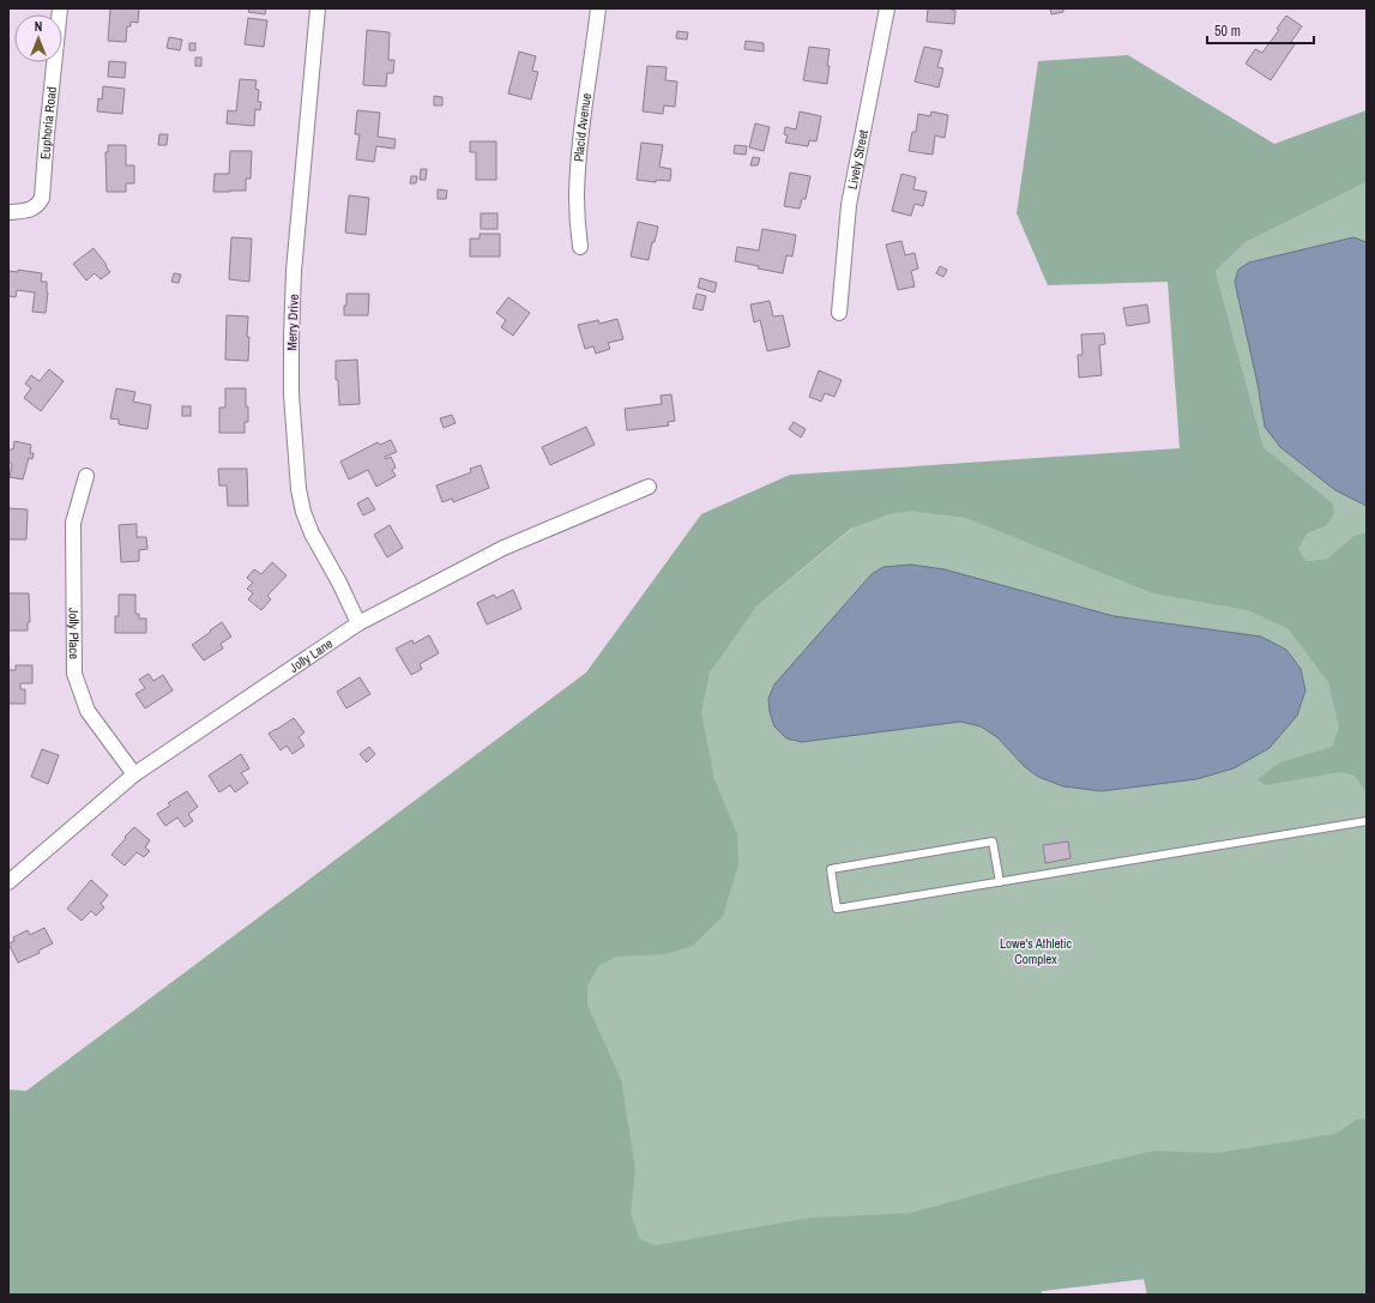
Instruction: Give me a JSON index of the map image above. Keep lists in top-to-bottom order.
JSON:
{
  "streets": {
    "street": [
      "Euphoria Road",
      "Placid Avenue",
      "Lively Street",
      "Merry Drive",
      "Jolly Place",
      "Jolly Lane"
    ]
  },
  "crossings": [
    ["Merry Drive", "Jolly Lane"],
    ["Jolly Place", "Jolly Lane"]
  ],
  "parks": ["Lowe's Athletic Complex"],
  "scale_bar": "50 m",
  "north": "top"
}
